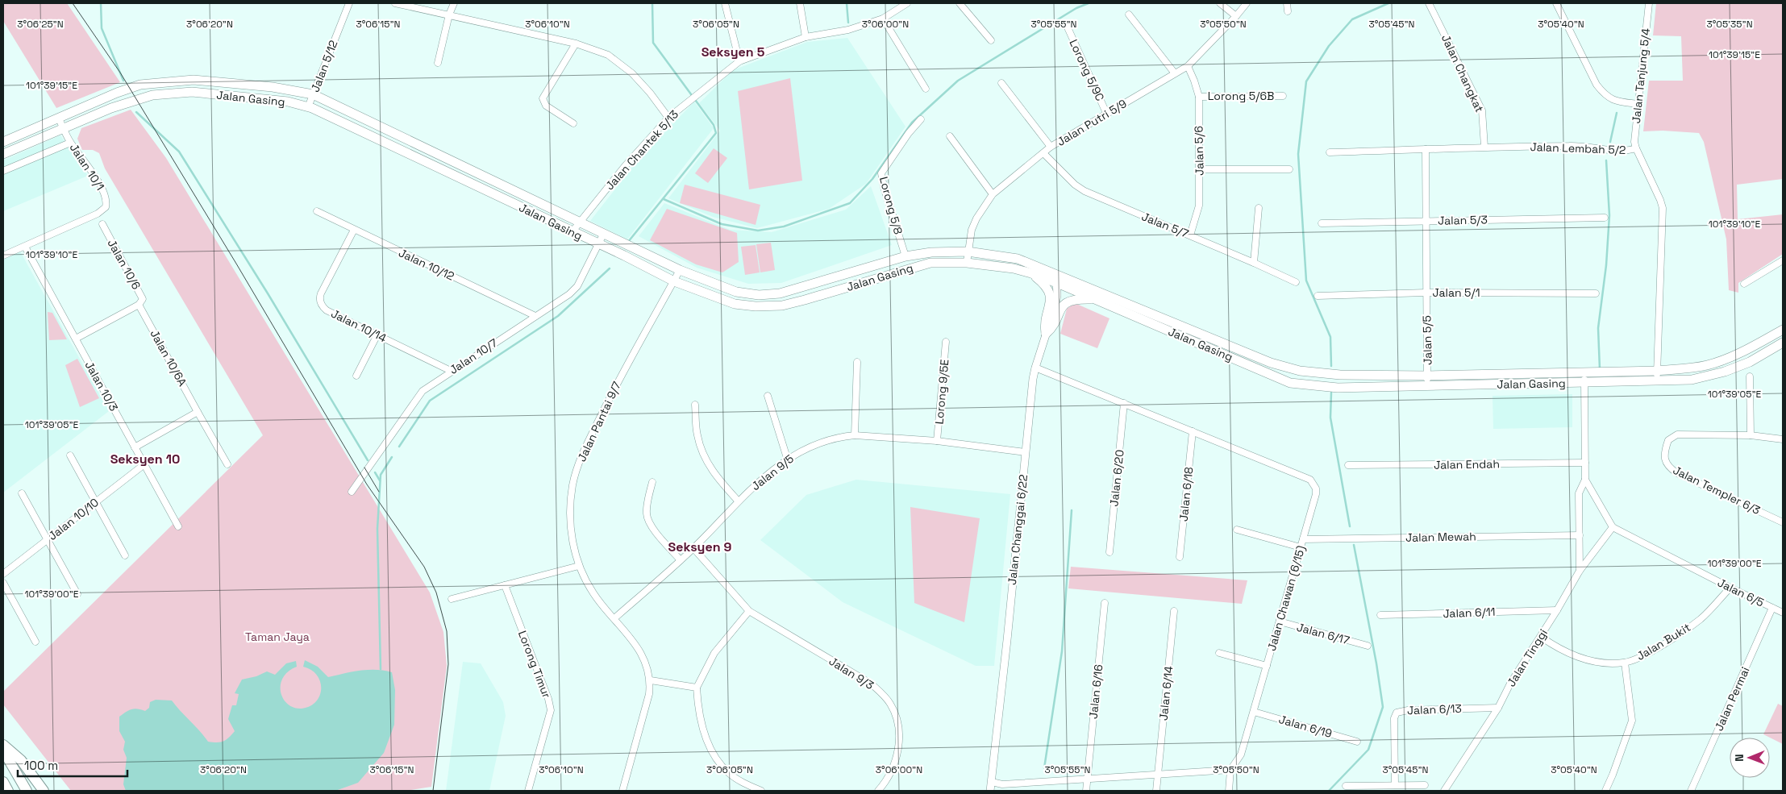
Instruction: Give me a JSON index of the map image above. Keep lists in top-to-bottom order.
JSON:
{
  "streets": {
    "main road": ["Jalan Gasing"],
    "street": [
      "Jalan 5/12",
      "Lorong 5/9C",
      "Jalan Changkat",
      "Jalan Tanjung 5/4",
      "Lorong 5/6B",
      "Jalan Putri 5/9",
      "Jalan Lembah 5/2",
      "Jalan Chantek 5/13",
      "Jalan 5/6",
      "Jalan 10/1",
      "Lorong 5/8",
      "Jalan 5/3",
      "Jalan 5/7",
      "Jalan 10/6",
      "Jalan 10/12",
      "Jalan 5/1",
      "Jalan 10/14",
      "Jalan 5/5",
      "Jalan 10/7",
      "Jalan 10/6A",
      "Jalan 10/3",
      "Lorong 9/5E",
      "Jalan Pantai 9/7",
      "Jalan Endah",
      "Jalan 9/5",
      "Jalan 6/20",
      "Jalan Templer 6/3",
      "Jalan 6/18",
      "Jalan 10/10",
      "Jalan Changgai 6/22",
      "Jalan Mewah",
      "Jalan 6/5",
      "Jalan Chawan (6/15)",
      "Jalan 6/11",
      "Jalan 6/17",
      "Jalan Bukit",
      "Jalan Tinggi",
      "Lorong Timur",
      "Jalan 9/3",
      "Jalan 6/16",
      "Jalan 6/14",
      "Jalan Permai",
      "Jalan 6/13",
      "Jalan 6/19"
    ]
  },
  "crossings": [
    ["Jalan 5/12", "Jalan Gasing"],
    ["Lorong 5/9C", "Jalan Putri 5/9"],
    ["Jalan Changkat", "Jalan Lembah 5/2"],
    ["Jalan Tanjung 5/4", "Jalan Lembah 5/2"],
    ["Lorong 5/6B", "Jalan 5/6"],
    ["Jalan Gasing", "Jalan Putri 5/9"],
    ["Jalan Gasing", "Jalan Lembah 5/2"],
    ["Jalan Gasing", "Jalan Chantek 5/13"],
    ["Jalan Gasing", "Jalan 10/1"],
    ["Jalan Gasing", "Lorong 5/8"],
    ["Jalan Gasing", "Jalan 5/5"],
    ["Jalan Gasing", "Jalan 10/7"],
    ["Jalan Gasing", "Jalan Pantai 9/7"],
    ["Jalan Gasing", "Jalan Changgai 6/22"],
    ["Jalan Putri 5/9", "Jalan 5/6"],
    ["Jalan Putri 5/9", "Jalan 5/7"],
    ["Jalan Lembah 5/2", "Jalan 5/5"],
    ["Jalan 5/6", "Jalan 5/7"],
    ["Jalan 10/1", "Jalan 10/3"],
    ["Jalan 5/3", "Jalan 5/5"],
    ["Jalan 10/6", "Jalan 10/6A"],
    ["Jalan 10/6", "Jalan 10/3"],
    ["Jalan 10/12", "Jalan 10/14"],
    ["Jalan 10/12", "Jalan 10/7"],
    ["Jalan 5/1", "Jalan 5/5"],
    ["Jalan 10/14", "Jalan 10/7"],
    ["Jalan 10/3", "Jalan 10/10"],
    ["Lorong 9/5E", "Jalan 9/5"],
    ["Jalan Pantai 9/7", "Jalan 9/5"],
    ["Jalan 9/5", "Jalan Changgai 6/22"],
    ["Jalan 9/5", "Jalan 9/3"],
    ["Jalan 6/20", "Jalan Chawan (6/15)"],
    ["Jalan 6/18", "Jalan Chawan (6/15)"],
    ["Jalan Changgai 6/22", "Jalan Chawan (6/15)"],
    ["Jalan Mewah", "Jalan Chawan (6/15)"],
    ["Jalan 6/5", "Jalan Bukit"],
    ["Jalan 6/5", "Jalan Tinggi"],
    ["Jalan 6/5", "Jalan Permai"],
    ["Jalan Chawan (6/15)", "Jalan 6/17"],
    ["Jalan Chawan (6/15)", "Jalan 6/19"],
    ["Jalan 6/11", "Jalan Tinggi"],
    ["Jalan Bukit", "Jalan Tinggi"],
    ["Jalan Tinggi", "Jalan 6/13"]
  ],
  "districts": ["Seksyen 5", "Seksyen 10", "Seksyen 9"],
  "parks": ["Taman Jaya"],
  "scale_bar": "100 m",
  "north": "left",
  "coordinates": [
    "3°06'25\"N",
    "3°06'20\"N",
    "3°06'15\"N",
    "3°06'10\"N",
    "3°06'05\"N",
    "3°06'00\"N",
    "3°05'55\"N",
    "3°05'50\"N",
    "3°05'45\"N",
    "3°05'40\"N",
    "3°05'35\"N",
    "101°39'15\"E",
    "101°39'10\"E",
    "101°39'05\"E",
    "101°39'00\"E"
  ]
}
